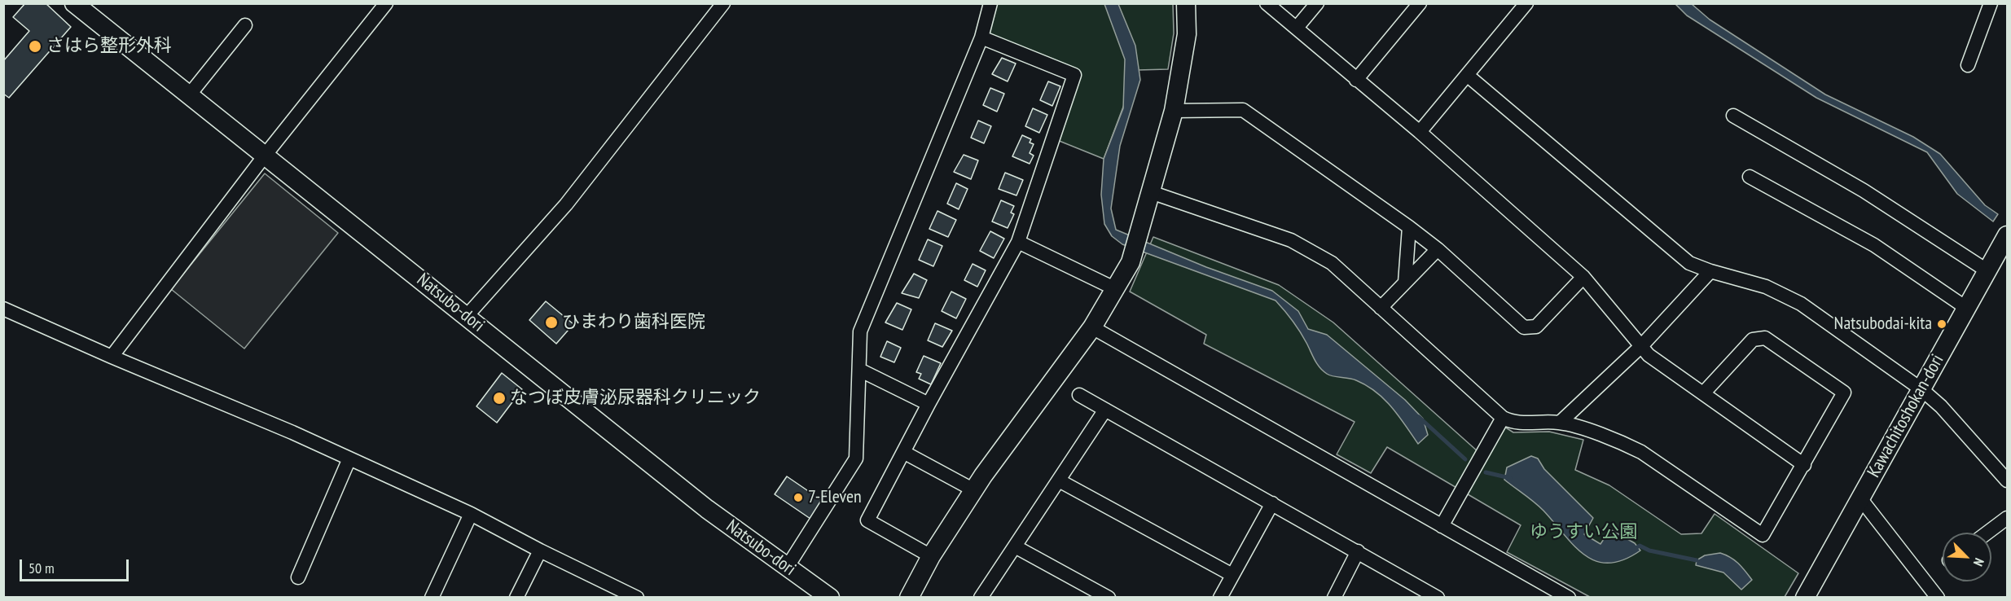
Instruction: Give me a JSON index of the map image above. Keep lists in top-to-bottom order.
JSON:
{
  "streets": {
    "street": ["Natsubo-dori", "Kawachitoshokan-dori"]
  },
  "parks": ["ゆうすい公園"],
  "places": [
    "さはら整形外科",
    "ひまわり歯科医院",
    "Natsubodai-kita",
    "なつぼ皮膚泌尿器科クリニック",
    "7-Eleven"
  ],
  "scale_bar": "50 m",
  "north": "bottom right"
}
